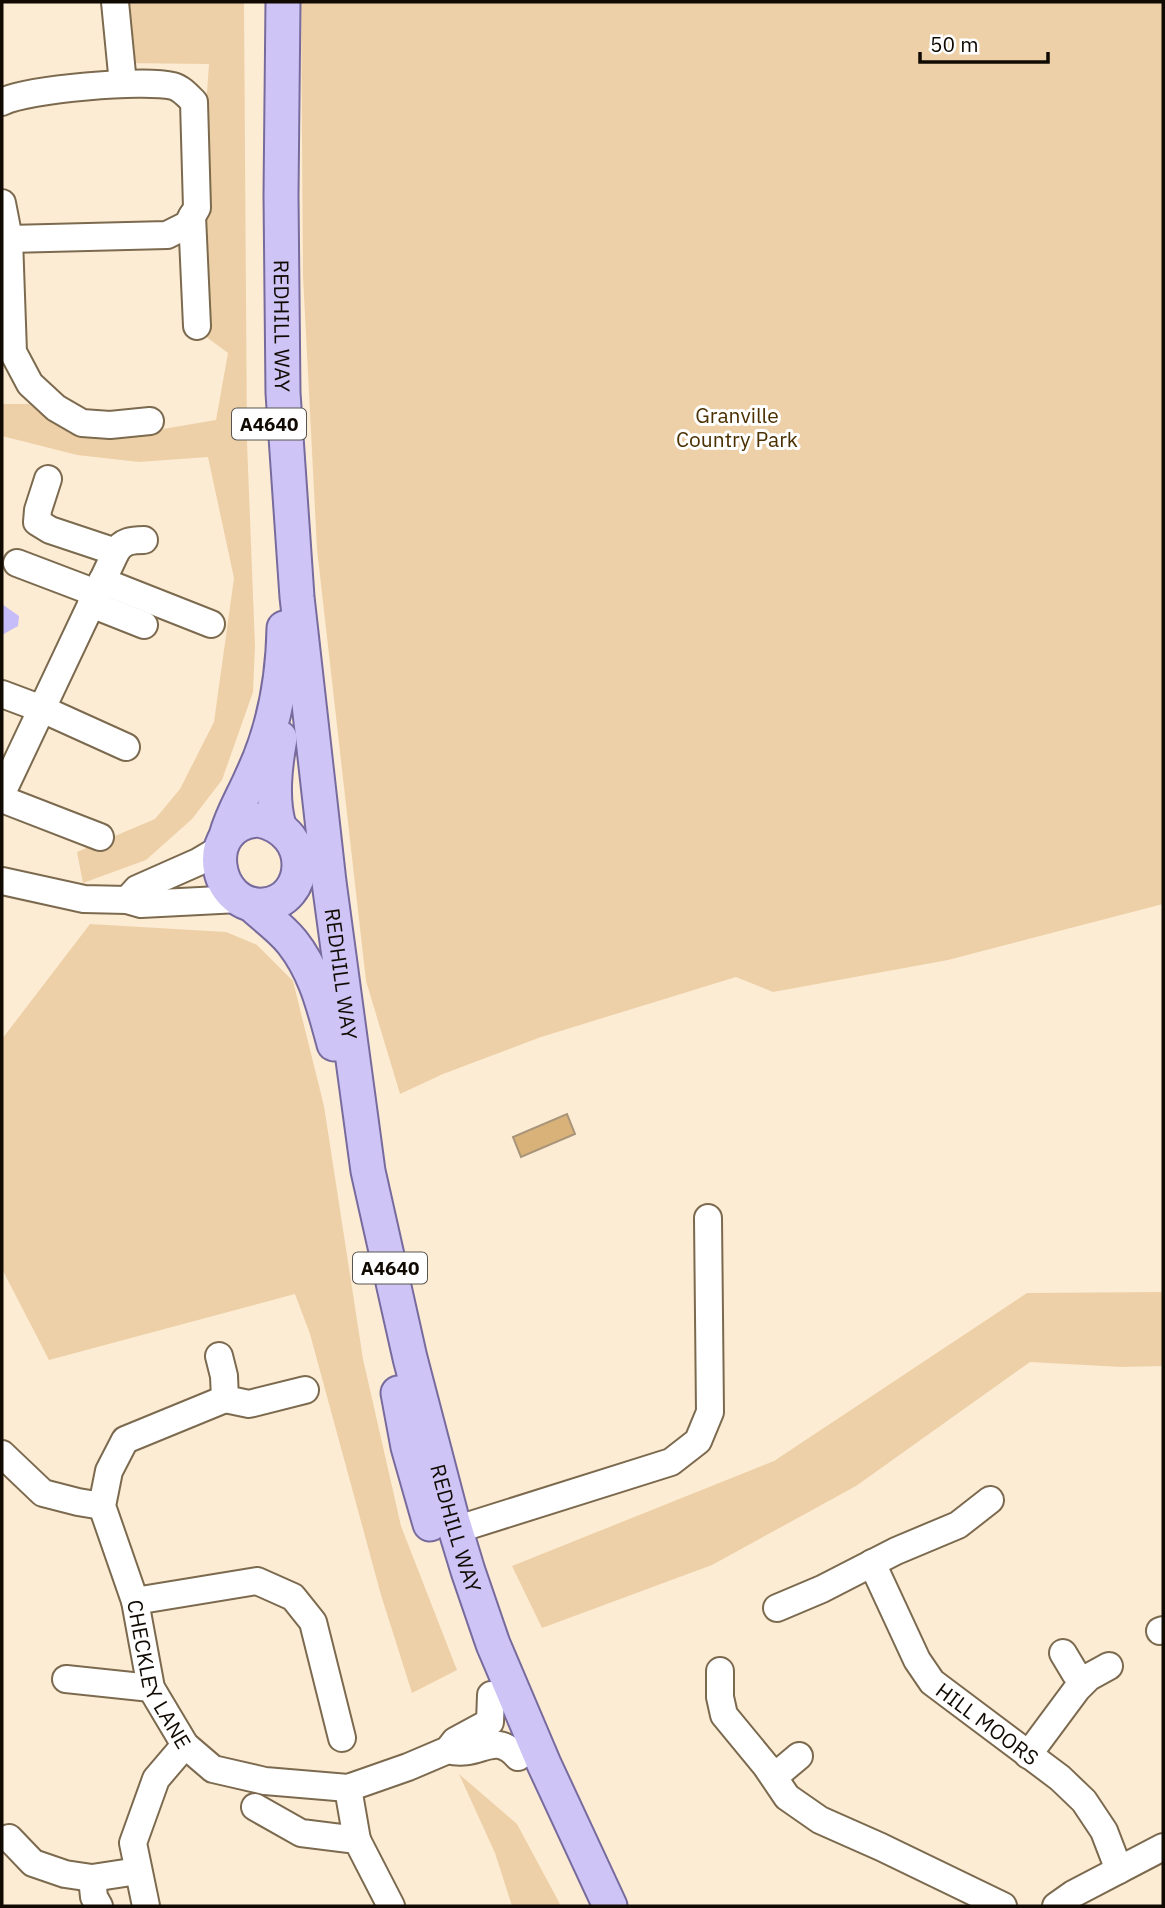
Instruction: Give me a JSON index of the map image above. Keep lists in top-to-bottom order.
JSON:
{
  "streets": {
    "main road": ["REDHILL WAY", "A4640"],
    "street": ["CHECKLEY LANE", "HILL MOORS"]
  },
  "crossings": [
    ["REDHILL WAY", "A4640"],
    ["REDHILL WAY", "CHECKLEY LANE"]
  ],
  "parks": ["Granville Country Park"],
  "scale_bar": "50 m"
}
